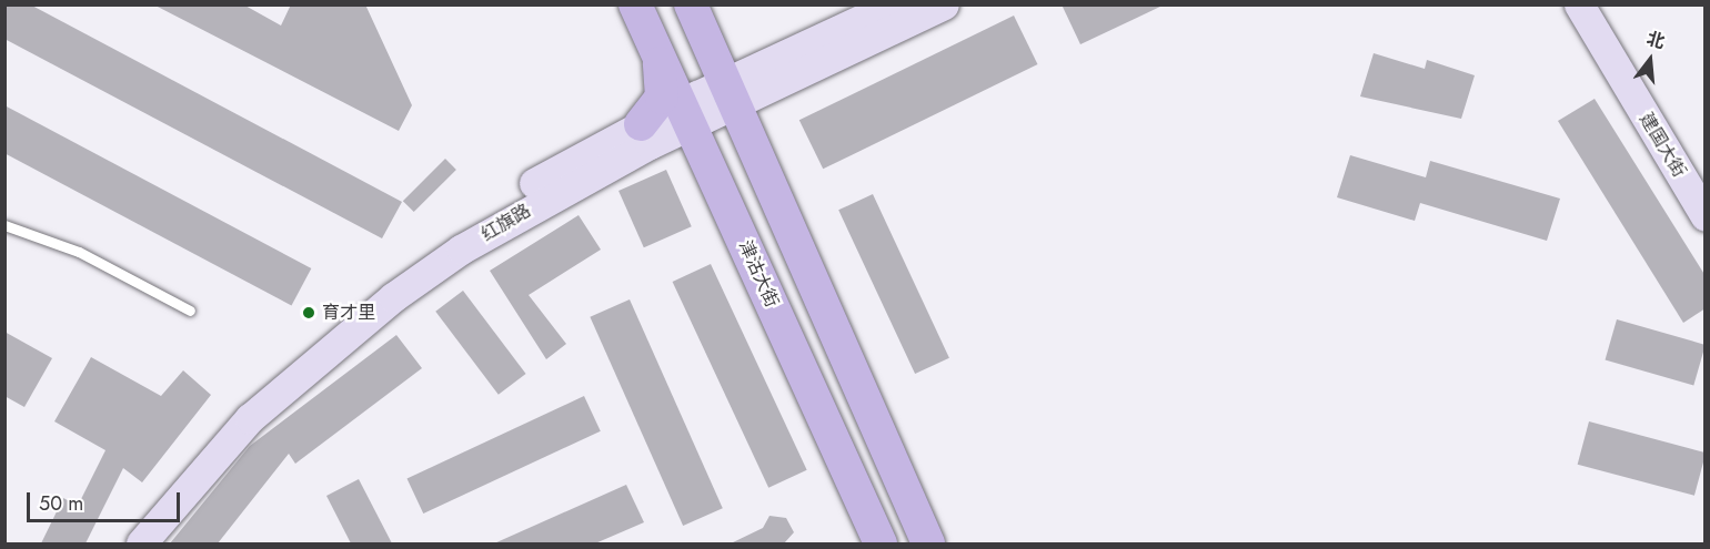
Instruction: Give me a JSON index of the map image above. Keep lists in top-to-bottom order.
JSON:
{
  "streets": {
    "main road": ["建国大街", "红旗路", "津沽大街"]
  },
  "crossings": [
    ["红旗路", "津沽大街"]
  ],
  "places": ["育才里"],
  "scale_bar": "50 m",
  "north": "top"
}
